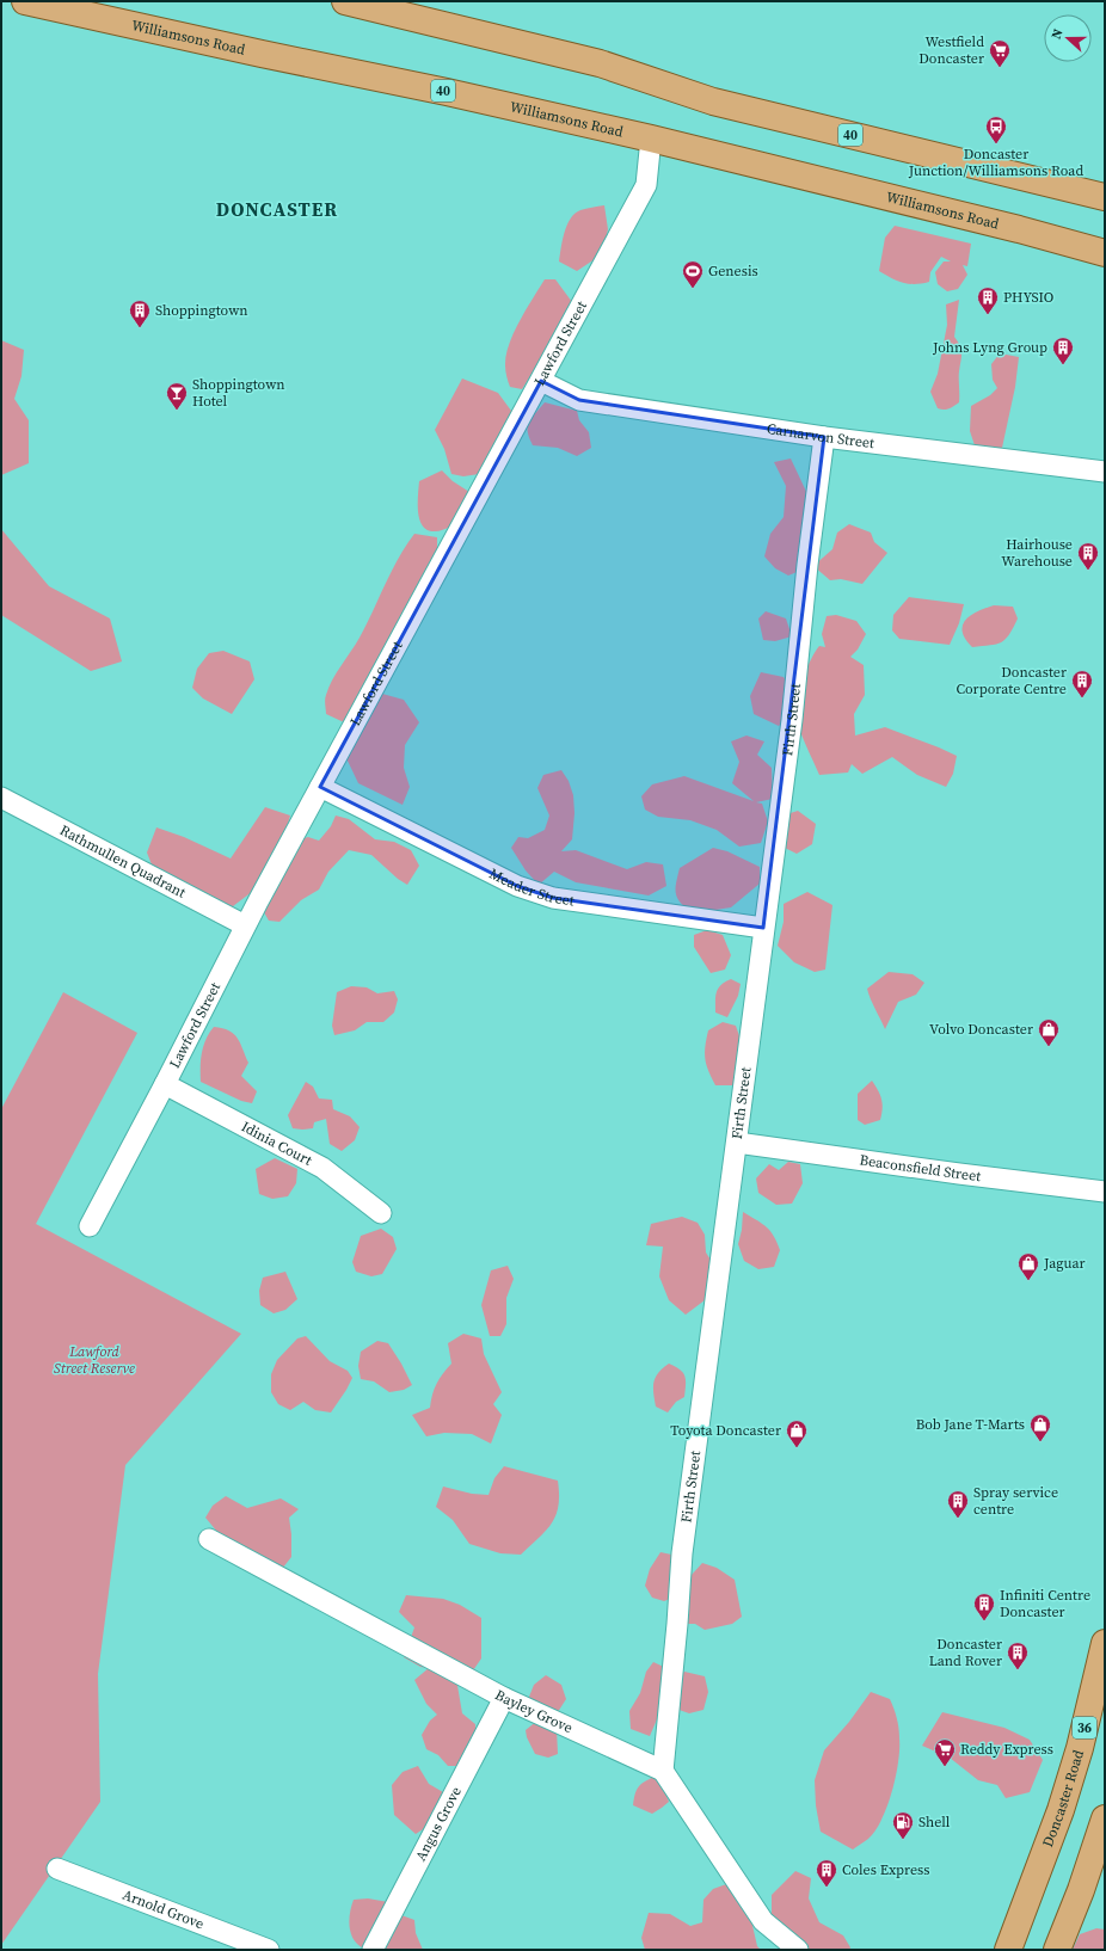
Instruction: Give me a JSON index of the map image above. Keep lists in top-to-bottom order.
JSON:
{
  "streets": {
    "main road": [
      "Williamsons Road",
      "40",
      "36",
      "Doncaster Road"
    ],
    "street": [
      "Lawford Street",
      "Carnarvon Street",
      "Firth Street",
      "Rathmullen Quadrant",
      "Meader Street",
      "Idinia Court",
      "Beaconsfield Street",
      "Bayley Grove",
      "Angus Grove",
      "Arnold Grove"
    ]
  },
  "crossings": [
    ["Williamsons Road", "Lawford Street"],
    ["Lawford Street", "Carnarvon Street"],
    ["Lawford Street", "Rathmullen Quadrant"],
    ["Lawford Street", "Meader Street"],
    ["Lawford Street", "Idinia Court"],
    ["Carnarvon Street", "Firth Street"],
    ["Firth Street", "Meader Street"],
    ["Firth Street", "Beaconsfield Street"],
    ["Firth Street", "Bayley Grove"],
    ["Bayley Grove", "Angus Grove"]
  ],
  "districts": ["DONCASTER"],
  "parks": ["Lawford Street Reserve"],
  "places": {
    "supermarket": ["Westfield Doncaster", "Reddy Express"],
    "bus stop": ["Doncaster Junction/Williamsons Road"],
    "sports": ["Genesis"],
    "building": [
      "PHYSIO",
      "Shoppingtown",
      "Johns Lyng Group",
      "Hairhouse Warehouse",
      "Doncaster Corporate Centre",
      "Spray service centre",
      "Infiniti Centre Doncaster",
      "Doncaster Land Rover",
      "Coles Express"
    ],
    "bar": ["Shoppingtown Hotel"],
    "shop": [
      "Volvo Doncaster",
      "Jaguar",
      "Bob Jane T-Marts",
      "Toyota Doncaster"
    ],
    "fuel station": ["Shell"]
  },
  "north": "left"
}
